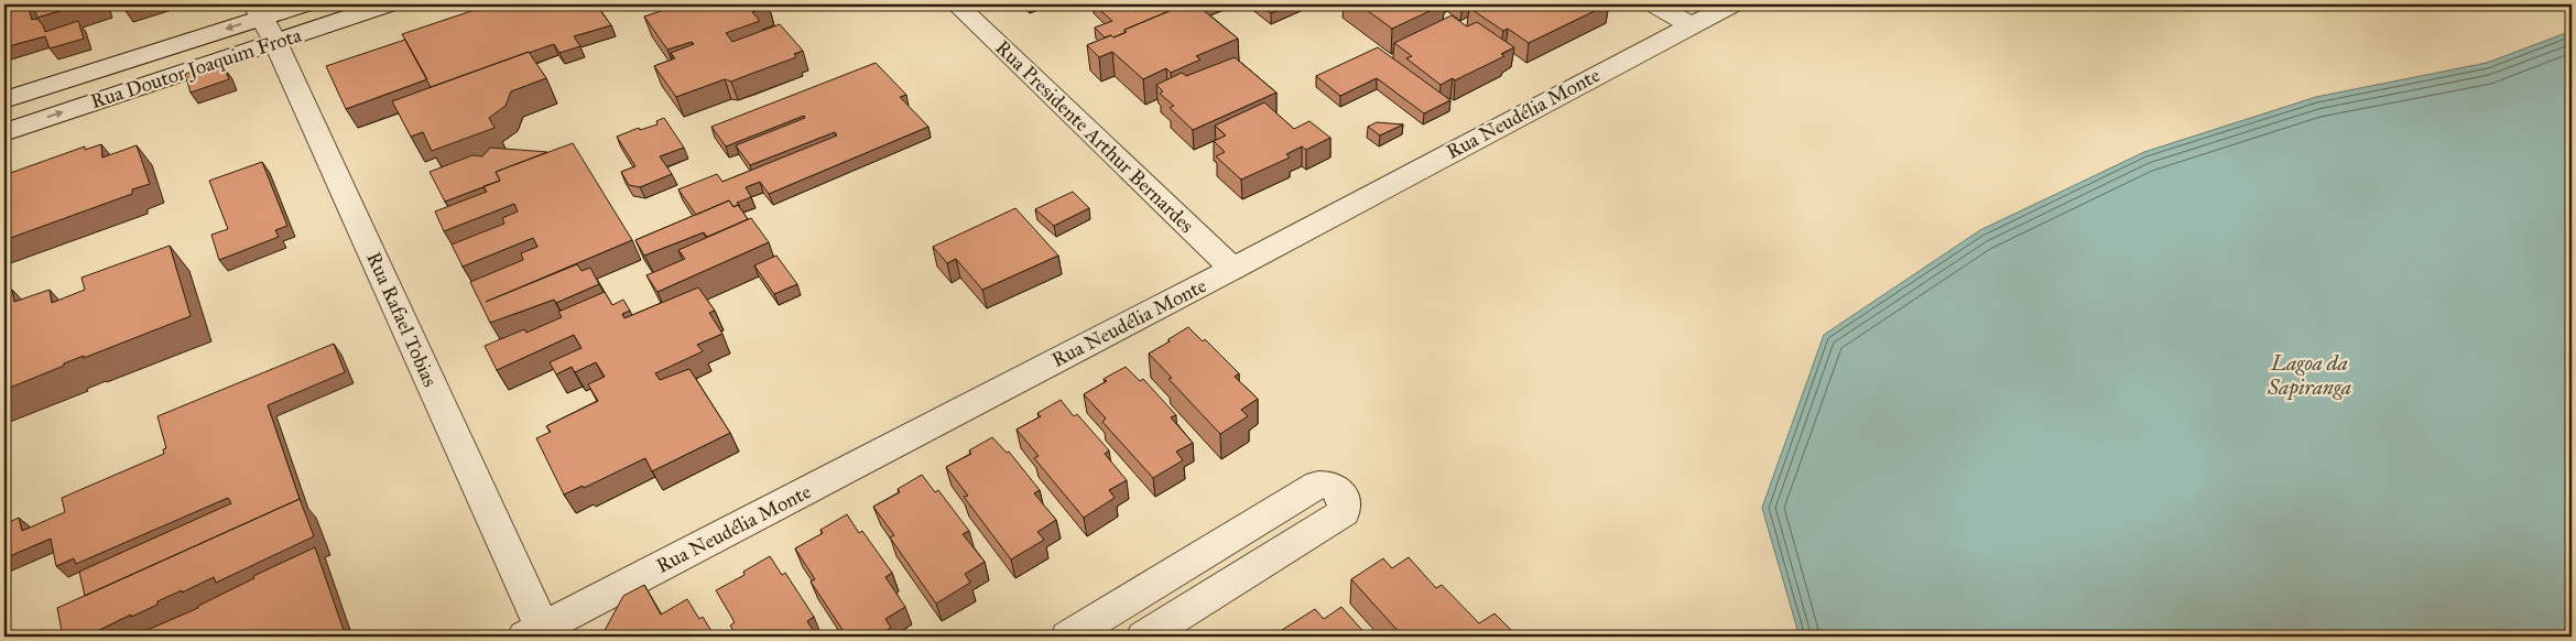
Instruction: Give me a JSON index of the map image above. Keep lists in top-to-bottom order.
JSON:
{
  "streets": {
    "street": [
      "Rua Doutor Joaquim Frota",
      "Rua Neudélia Monte",
      "Rua Presidente Arthur Bernardes",
      "Rua Rafael Tobias"
    ]
  },
  "crossings": [
    ["Rua Doutor Joaquim Frota", "Rua Rafael Tobias"],
    ["Rua Neudélia Monte", "Rua Presidente Arthur Bernardes"],
    ["Rua Neudélia Monte", "Rua Rafael Tobias"]
  ],
  "water": ["Lagoa da Sapiranga"]
}
